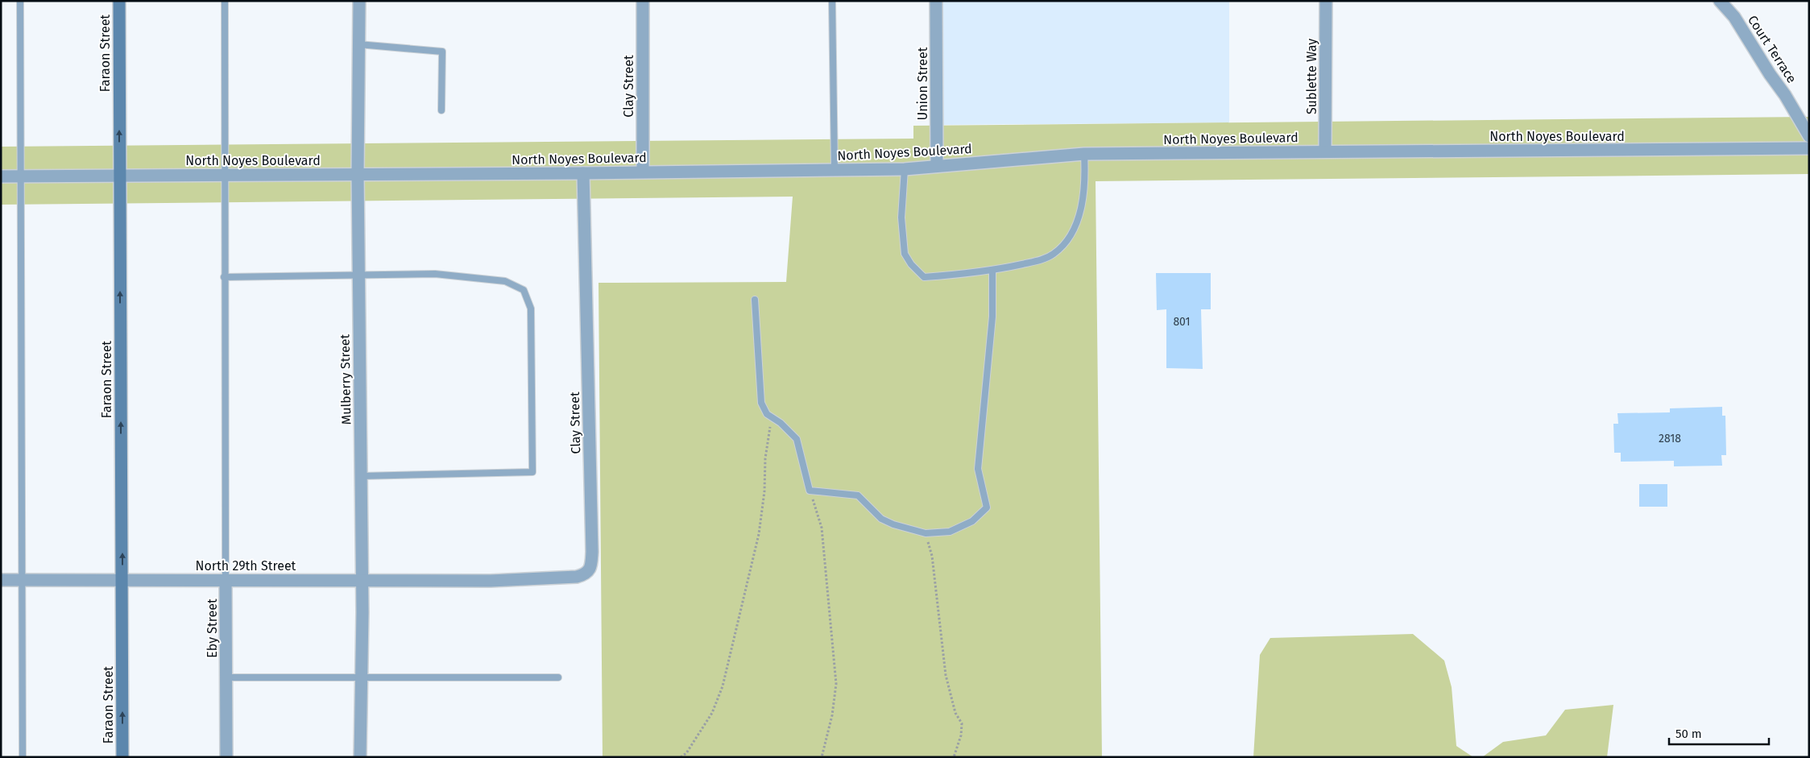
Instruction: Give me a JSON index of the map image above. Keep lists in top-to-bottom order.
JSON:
{
  "streets": {
    "main road": ["Faraon Street"],
    "street": [
      "Court Terrace",
      "Sublette Way",
      "Union Street",
      "Clay Street",
      "North Noyes Boulevard",
      "Mulberry Street",
      "North 29th Street",
      "Eby Street"
    ]
  },
  "crossings": [
    ["Faraon Street", "North Noyes Boulevard"],
    ["Faraon Street", "North 29th Street"],
    ["Sublette Way", "North Noyes Boulevard"],
    ["Union Street", "North Noyes Boulevard"],
    ["Clay Street", "North Noyes Boulevard"],
    ["Clay Street", "North 29th Street"],
    ["North Noyes Boulevard", "Mulberry Street"],
    ["Mulberry Street", "North 29th Street"],
    ["North 29th Street", "Eby Street"]
  ],
  "one_way": ["Faraon Street"],
  "house_numbers": ["801", "2818"],
  "scale_bar": "50 m"
}
